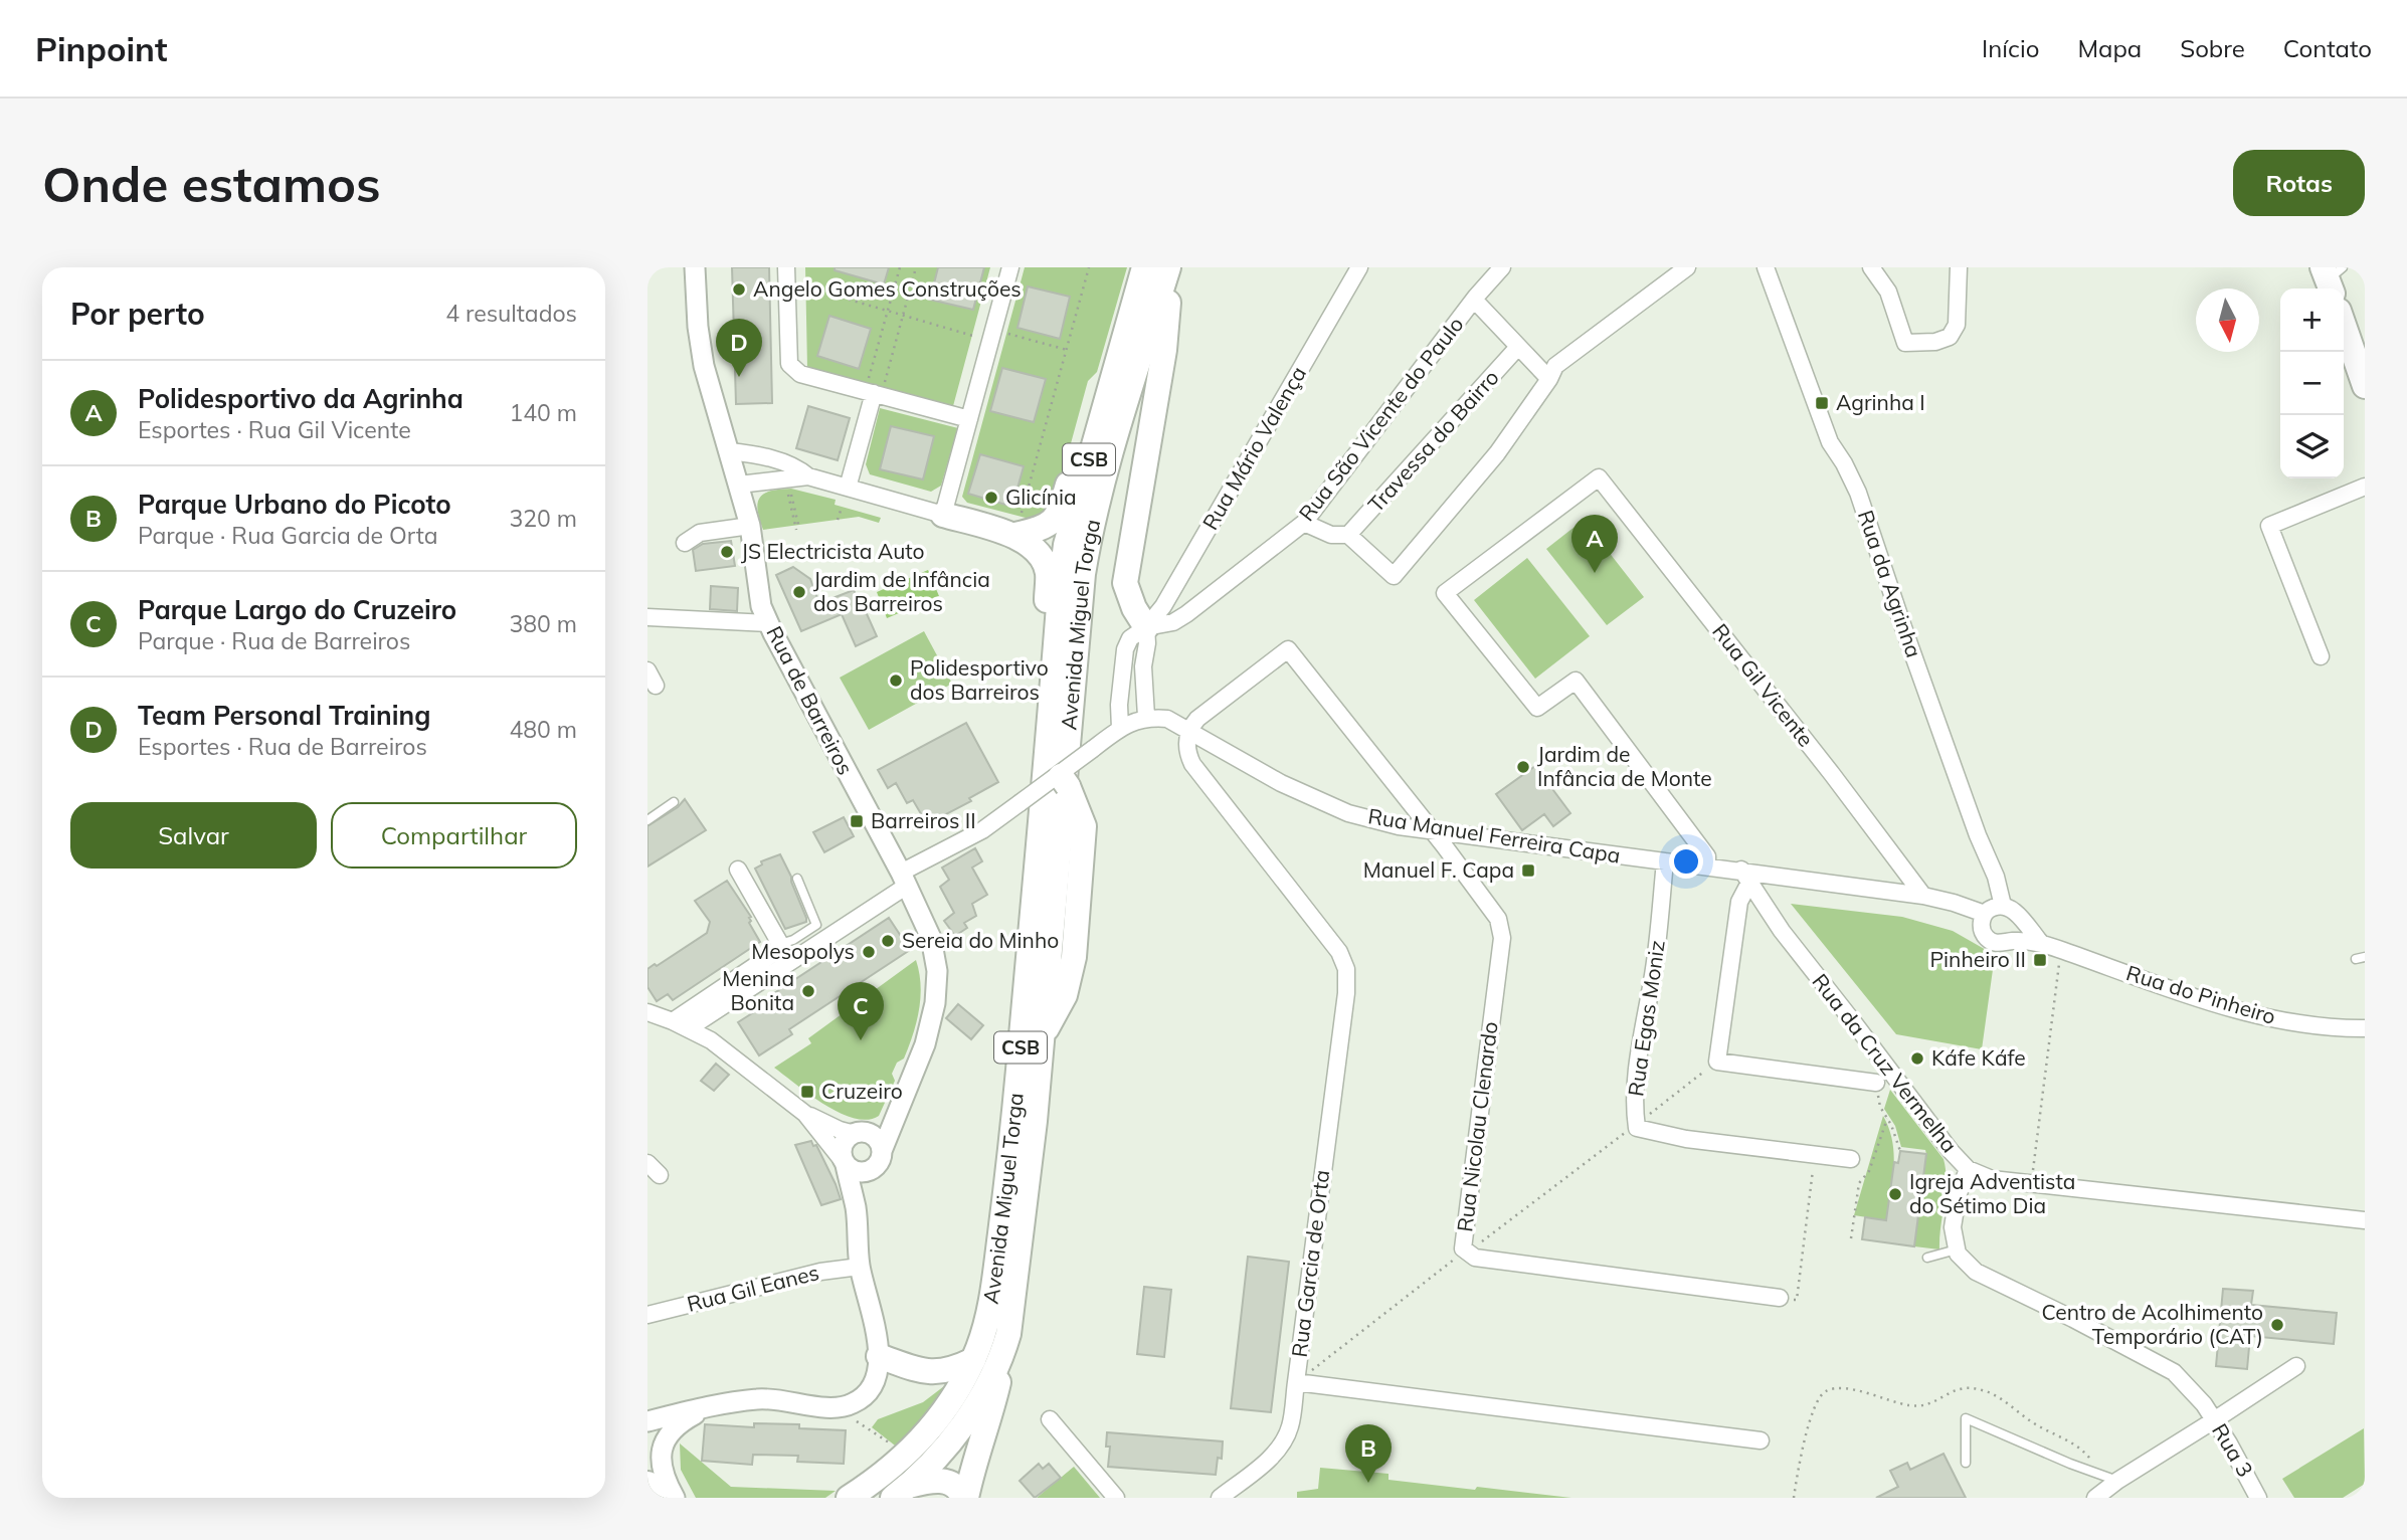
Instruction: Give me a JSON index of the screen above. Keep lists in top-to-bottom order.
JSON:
{
  "streets": {
    "main road": ["CSB", "Avenida Miguel Torga"],
    "street": [
      "Rua São Vicente do Paulo",
      "Travessa do Bairro",
      "Rua Mário Valença",
      "Rua da Agrinha",
      "Rua Gil Vicente",
      "Rua de Barreiros",
      "Rua Manuel Ferreira Capa",
      "Rua do Pinheiro",
      "Rua Egas Moniz",
      "Rua da Cruz Vermelha",
      "Rua Nicolau Clenardo",
      "Rua Garcia de Orta",
      "Rua Gil Eanes",
      "Rua 3"
    ]
  },
  "crossings": [
    ["Rua São Vicente do Paulo", "Rua Mário Valença"],
    ["Rua da Agrinha", "Rua Manuel Ferreira Capa"],
    ["Rua da Agrinha", "Rua do Pinheiro"],
    ["Rua Gil Vicente", "Rua Manuel Ferreira Capa"],
    ["Rua Manuel Ferreira Capa", "Rua do Pinheiro"],
    ["Rua Manuel Ferreira Capa", "Rua Egas Moniz"],
    ["Rua Manuel Ferreira Capa", "Rua da Cruz Vermelha"],
    ["Rua Manuel Ferreira Capa", "Rua Nicolau Clenardo"],
    ["Rua Manuel Ferreira Capa", "Rua Garcia de Orta"],
    ["Rua Nicolau Clenardo", "Rua Garcia de Orta"]
  ],
  "places": {
    "other": [
      "Angelo Gomes Construções",
      "Glicínia",
      "JS Electricista Auto",
      "Jardim de Infância dos Barreiros",
      "Polidesportivo dos Barreiros",
      "Jardim de Infância de Monte",
      "Sereia do Minho",
      "Mesopolys",
      "Menina Bonita",
      "Káfe Káfe",
      "Igreja Adventista do Sétimo Dia",
      "Centro de Acolhimento Temporário (CAT)"
    ],
    "transit": [
      "Agrinha I",
      "Barreiros II",
      "Manuel F. Capa",
      "Pinheiro II",
      "Cruzeiro"
    ]
  },
  "north": "bottom",
  "page": {
    "header": "Pinpoint",
    "nav": [
      "Início",
      "Mapa",
      "Sobre",
      "Contato"
    ],
    "buttons": [
      "Rotas",
      ["Salvar", "Compartilhar"]
    ],
    "title": "Onde estamos",
    "heading": ["Por perto", "4 resultados"],
    "map_buttons": ["+", "−"],
    "pins": [
      "D",
      "A",
      "C",
      "B"
    ],
    "list": [
      {
        "mark": "A",
        "name": "Polidesportivo da Agrinha",
        "note": "Esportes · Rua Gil Vicente",
        "value": "140 m"
      },
      {
        "mark": "B",
        "name": "Parque Urbano do Picoto",
        "note": "Parque · Rua Garcia de Orta",
        "value": "320 m"
      },
      {
        "mark": "C",
        "name": "Parque Largo do Cruzeiro",
        "note": "Parque · Rua de Barreiros",
        "value": "380 m"
      },
      {
        "mark": "D",
        "name": "Team Personal Training",
        "note": "Esportes · Rua de Barreiros",
        "value": "480 m"
      }
    ]
  }
}
